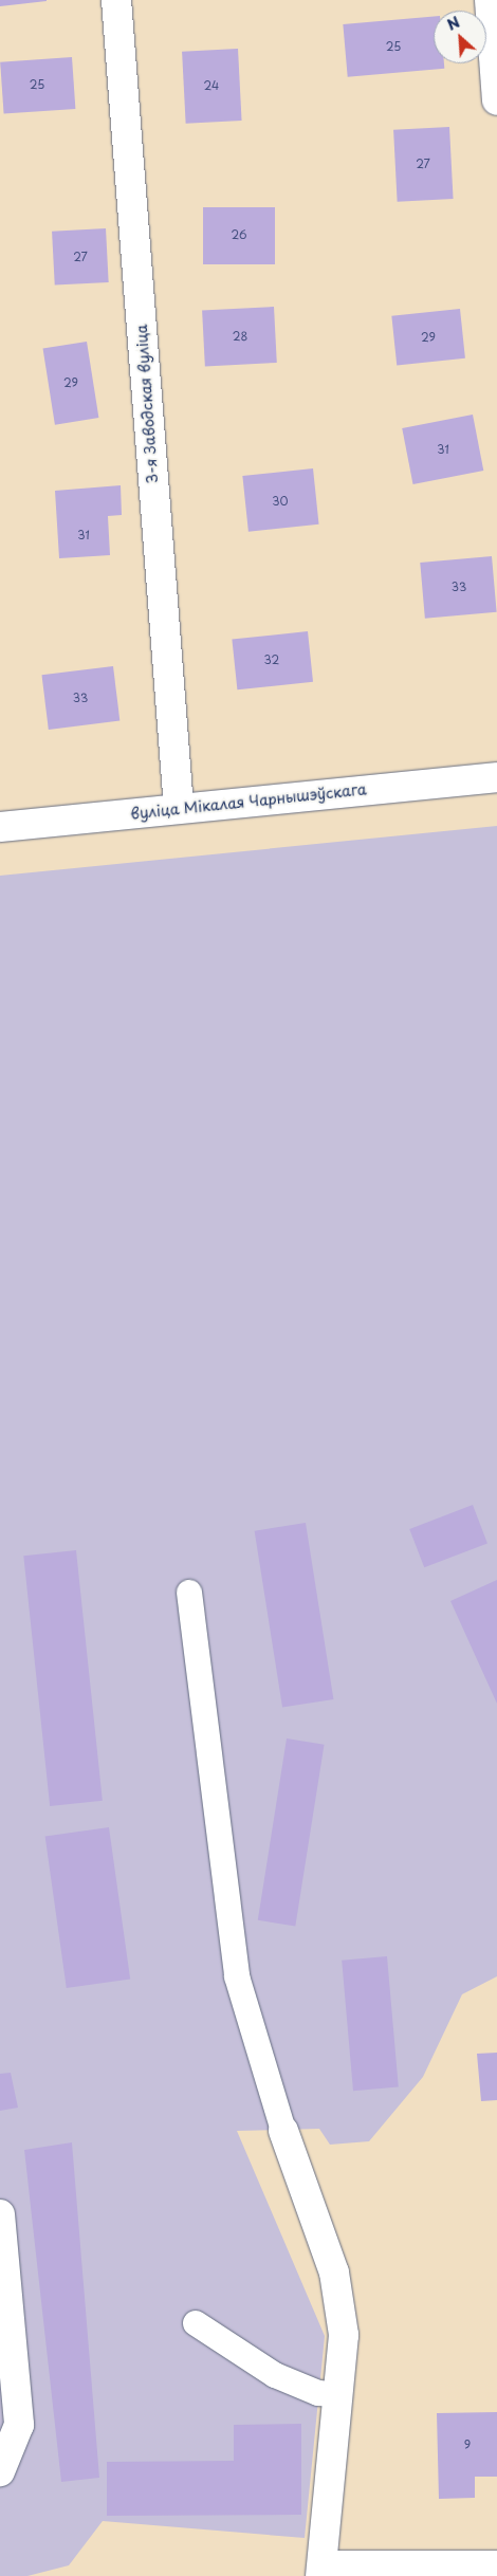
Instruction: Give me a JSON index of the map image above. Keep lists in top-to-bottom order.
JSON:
{
  "streets": {
    "street": ["3-я Заводская вуліца", "вуліца Мікалая Чарнышэўскага"]
  },
  "crossings": [
    ["3-я Заводская вуліца", "вуліца Мікалая Чарнышэўскага"]
  ],
  "house_numbers": [
    "25",
    "25",
    "24",
    "27",
    "26",
    "27",
    "28",
    "29",
    "29",
    "31",
    "30",
    "31",
    "33",
    "32",
    "33",
    "9"
  ],
  "north": "top left"
}
